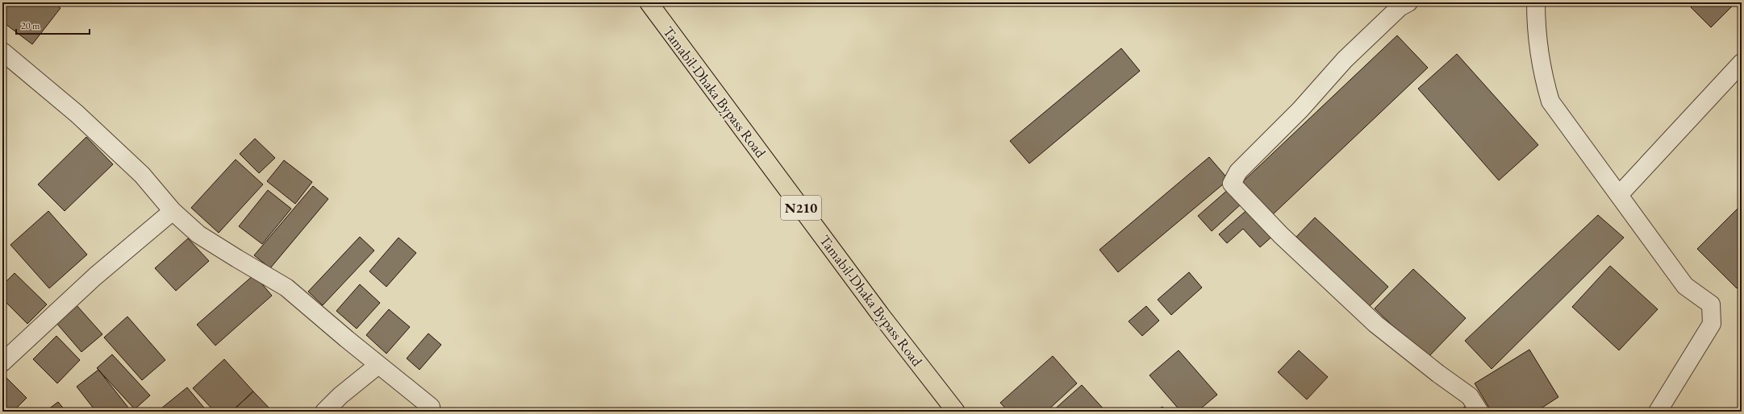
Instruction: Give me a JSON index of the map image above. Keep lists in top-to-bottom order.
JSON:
{
  "streets": {
    "highway": ["Tamabil-Dhaka Bypass Road", "N210"]
  },
  "scale_bar": "20 m"
}
